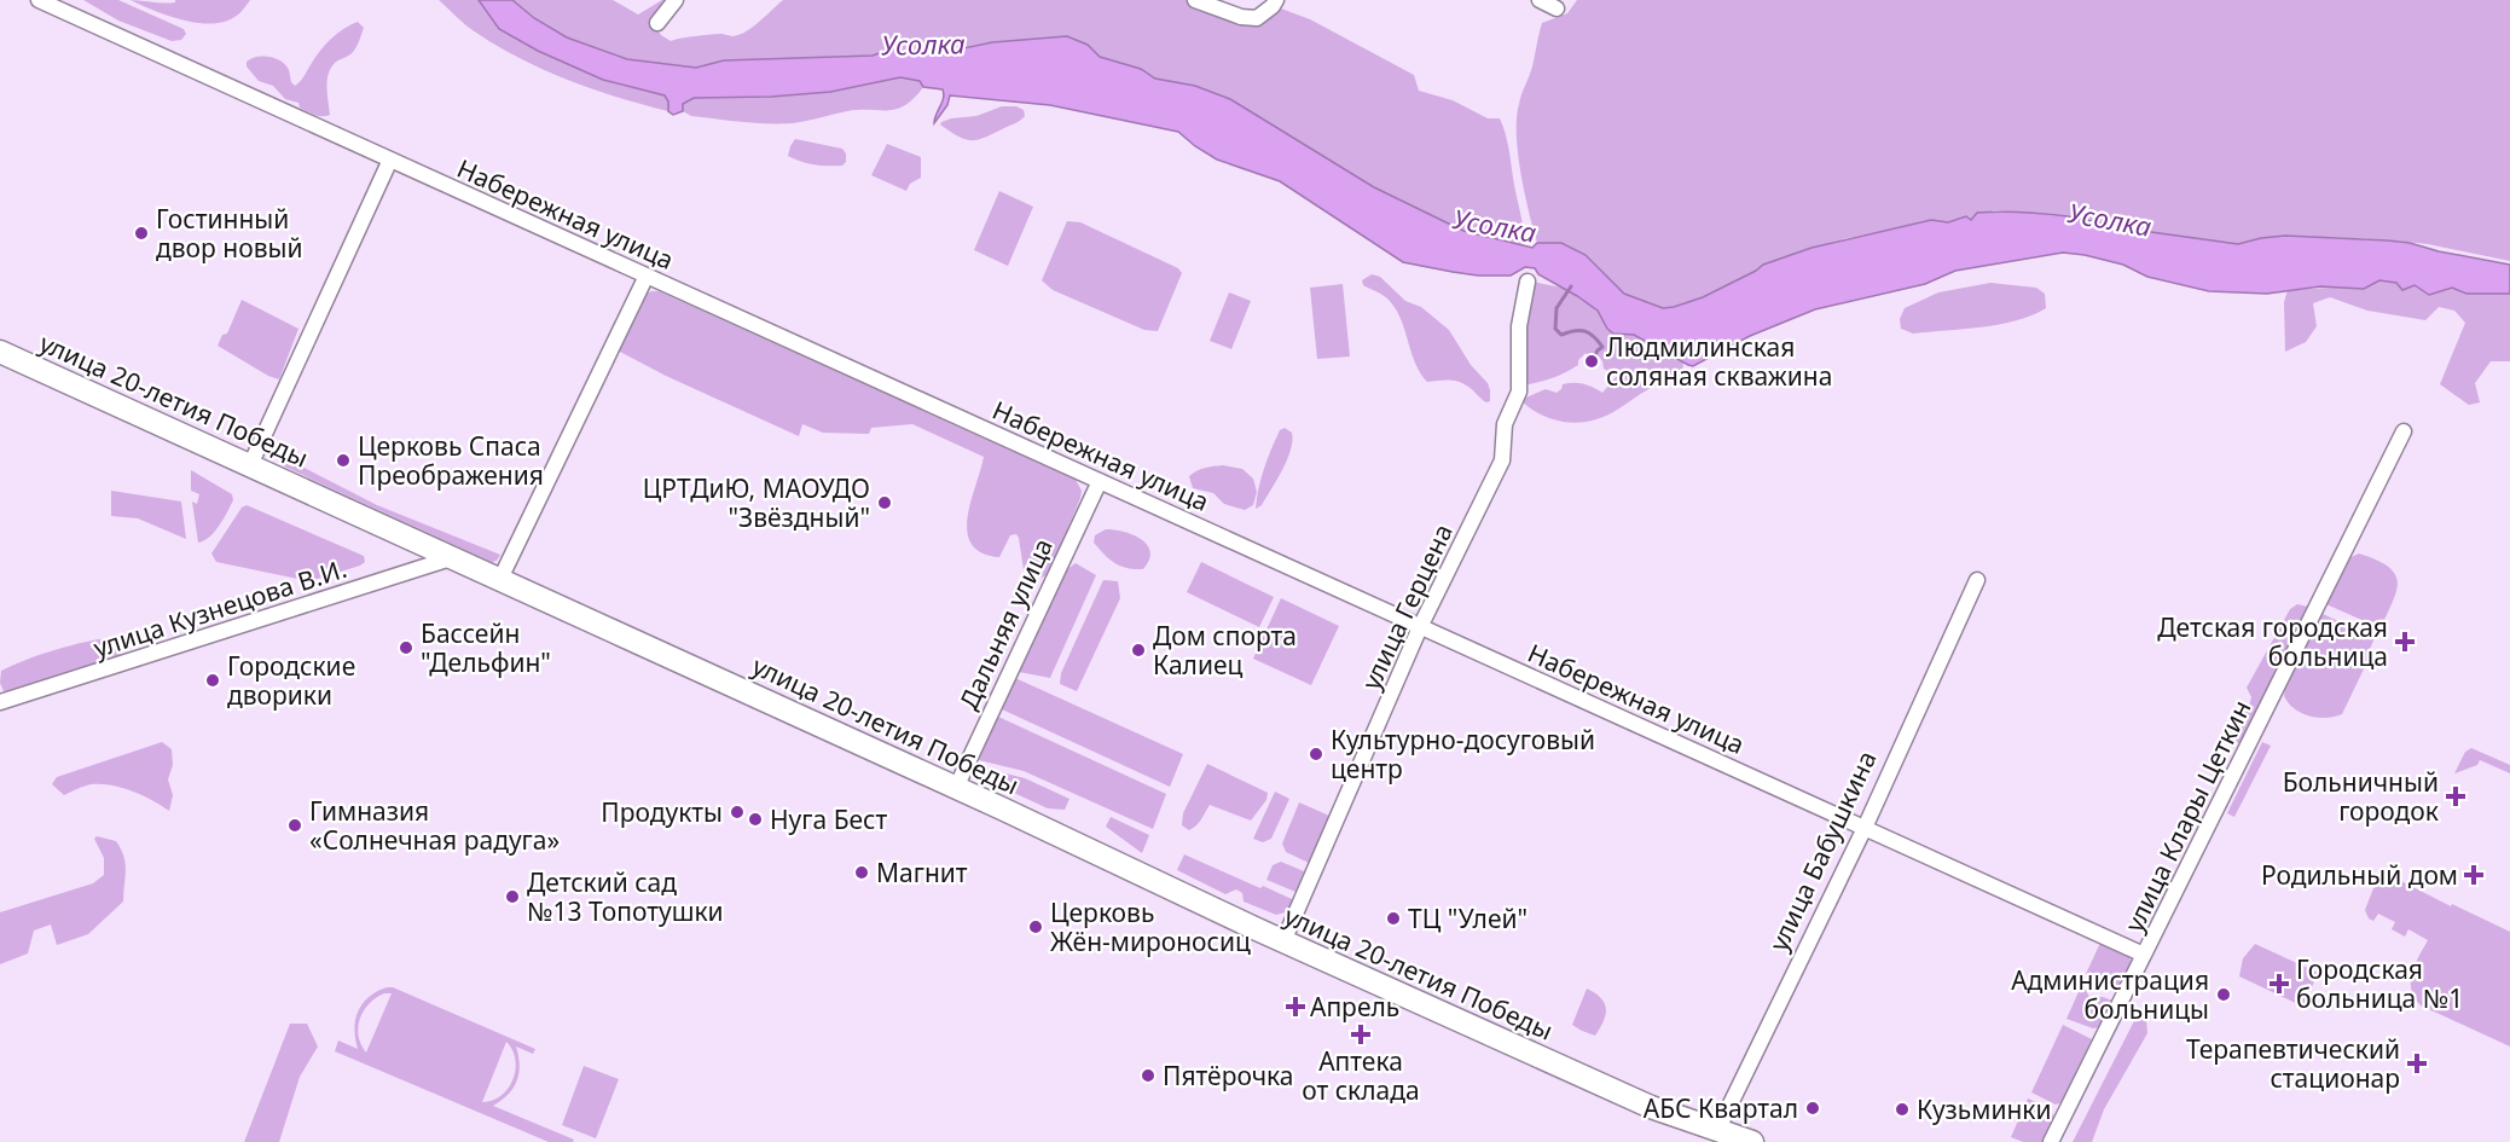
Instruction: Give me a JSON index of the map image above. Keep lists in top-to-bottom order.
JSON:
{
  "streets": {
    "street": [
      "Набережная улица",
      "улица 20-летия Победы",
      "улица Герцена",
      "улица Кузнецова В.И.",
      "Дальняя улица",
      "улица Клары Цеткин",
      "улица Бабушкина"
    ]
  },
  "crossings": [
    ["Набережная улица", "улица Герцена"],
    ["Набережная улица", "Дальняя улица"],
    ["Набережная улица", "улица Клары Цеткин"],
    ["Набережная улица", "улица Бабушкина"],
    ["улица 20-летия Победы", "улица Герцена"],
    ["улица 20-летия Победы", "улица Кузнецова В.И."],
    ["улица 20-летия Победы", "Дальняя улица"],
    ["улица 20-летия Победы", "улица Бабушкина"]
  ],
  "water": ["Усолка"],
  "places": {
    "other": [
      "Гостинный двор новый",
      "Людмилинская соляная скважина",
      "Церковь Спаса Преображения",
      "ЦРТДиЮ, МАОУДО \"Звёздный\"",
      "Бассейн \"Дельфин\"",
      "Дом спорта Калиец",
      "Городские дворики",
      "Культурно-досуговый центр",
      "Продукты",
      "Нуга Бест",
      "Гимназия «Солнечная радуга»",
      "Магнит",
      "Детский сад №13 Топотушки",
      "ТЦ \"Улей\"",
      "Церковь Жён-мироносиц",
      "Администрация больницы",
      "Пятёрочка",
      "АБС Квартал",
      "Кузьминки"
    ],
    "health": [
      "Детская городская больница",
      "Больничный городок",
      "Родильный дом",
      "Городская больница №1",
      "Апрель",
      "Аптека от склада",
      "Терапевтический стационар"
    ]
  }
}
